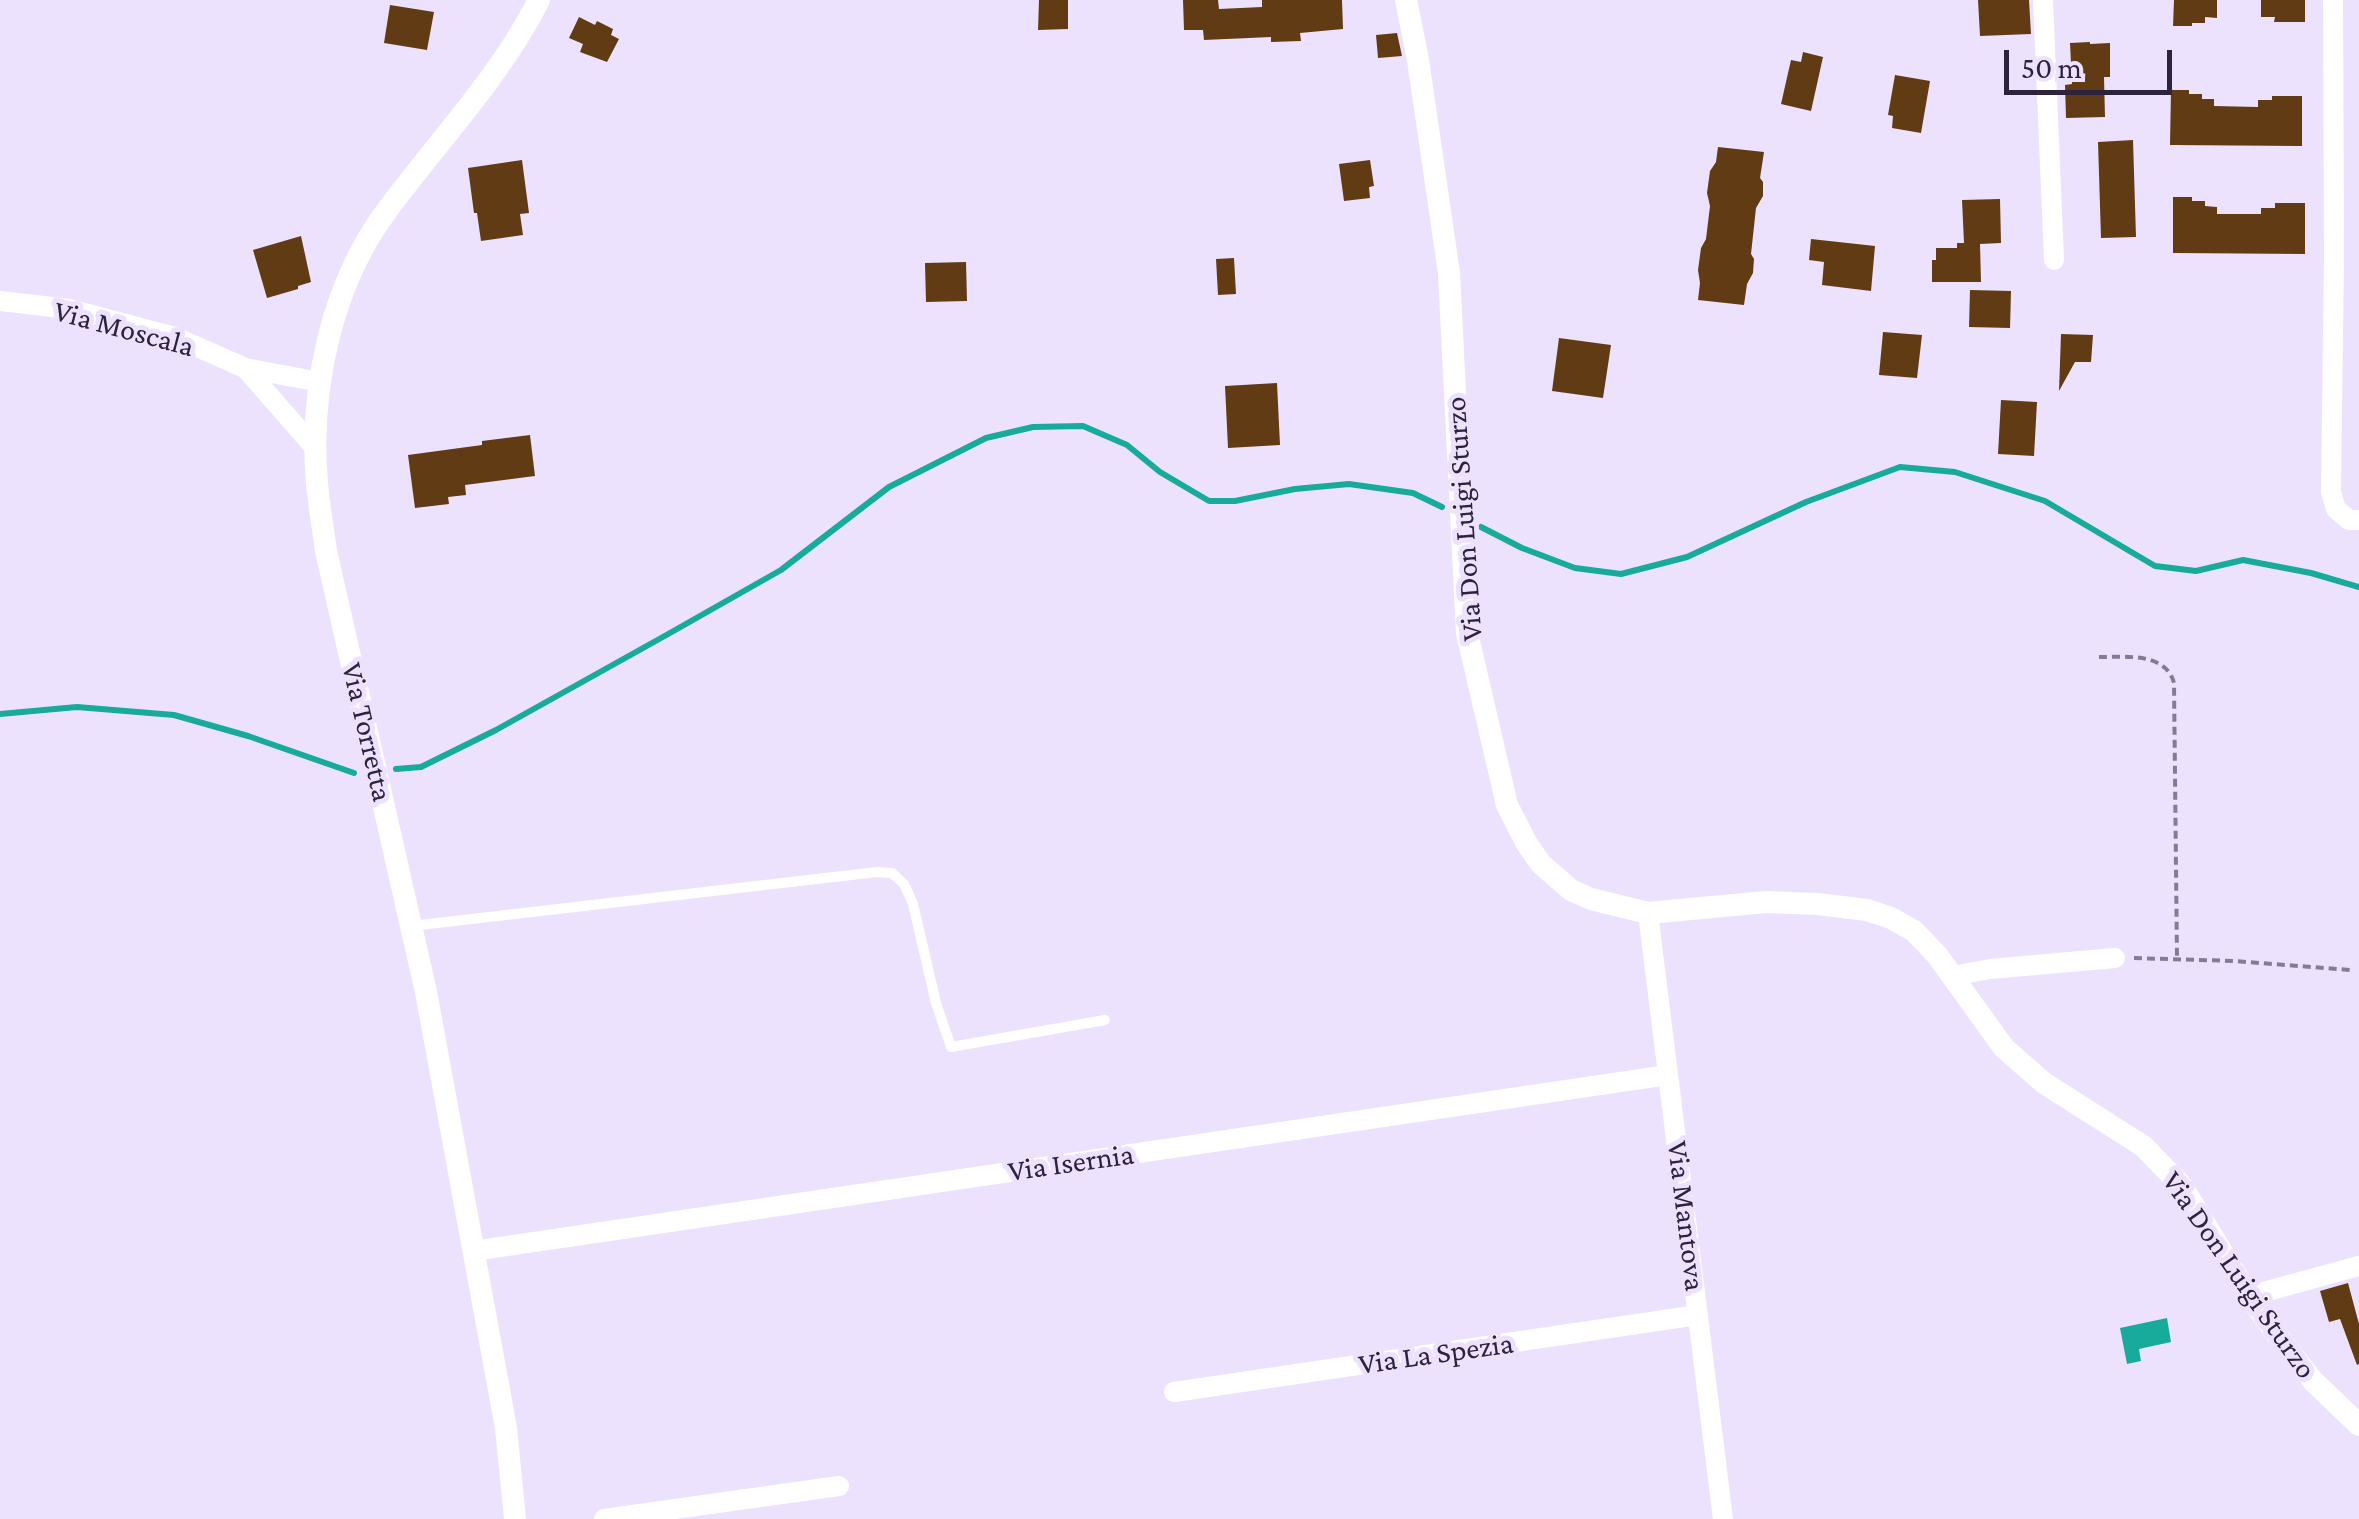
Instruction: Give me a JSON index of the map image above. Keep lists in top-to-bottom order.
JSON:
{
  "streets": {
    "street": [
      "Via Moscala",
      "Via Don Luigi Sturzo",
      "Via Torretta",
      "Via Isernia",
      "Via Mantova",
      "Via La Spezia"
    ]
  },
  "crossings": [
    ["Via Don Luigi Sturzo", "Via Mantova"],
    ["Via Torretta", "Via Isernia"],
    ["Via Isernia", "Via Mantova"],
    ["Via Mantova", "Via La Spezia"]
  ],
  "scale_bar": "50 m"
}
